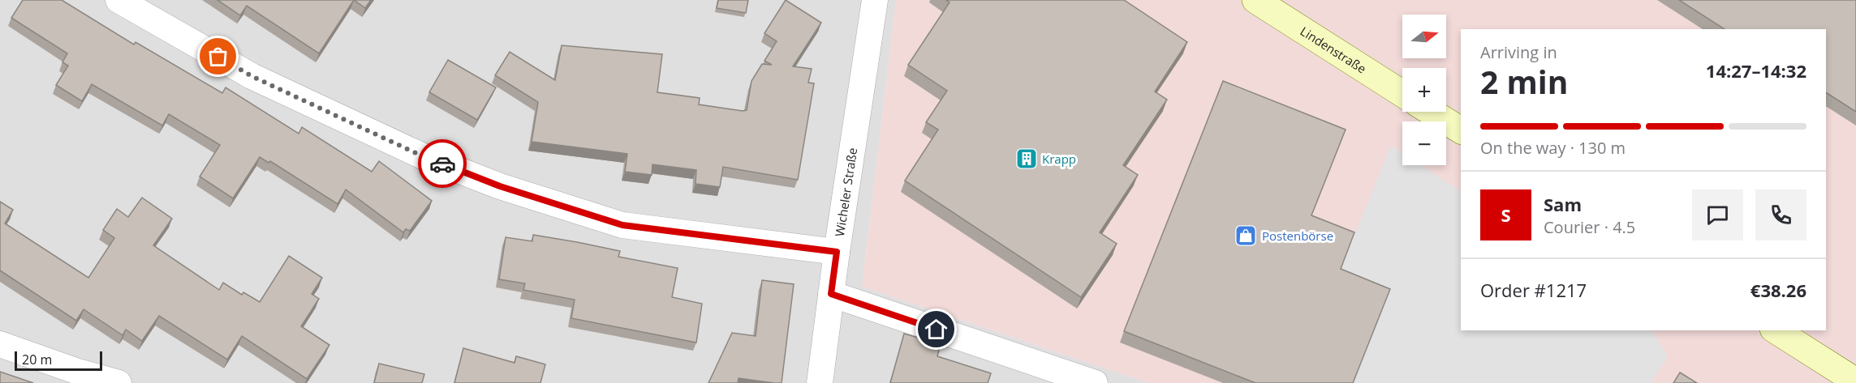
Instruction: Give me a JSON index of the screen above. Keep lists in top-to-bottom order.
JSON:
{
  "streets": {
    "street": ["Lindenstraße", "Wicheler Straße"]
  },
  "places": {
    "building": ["Krapp"],
    "shop": ["Postenbörse"]
  },
  "scale_bar": "20 m",
  "north": "right",
  "page": {
    "map_buttons": ["+", "−"],
    "heading": ["2 min", "Arriving in", "14:27–14:32"],
    "panel": [
      "Sam",
      "Courier · 4.5",
      "Order #1217",
      "€38.26"
    ],
    "bar": "On the way · 130 m",
    "round": "S",
    "scale": "20 m"
  }
}
